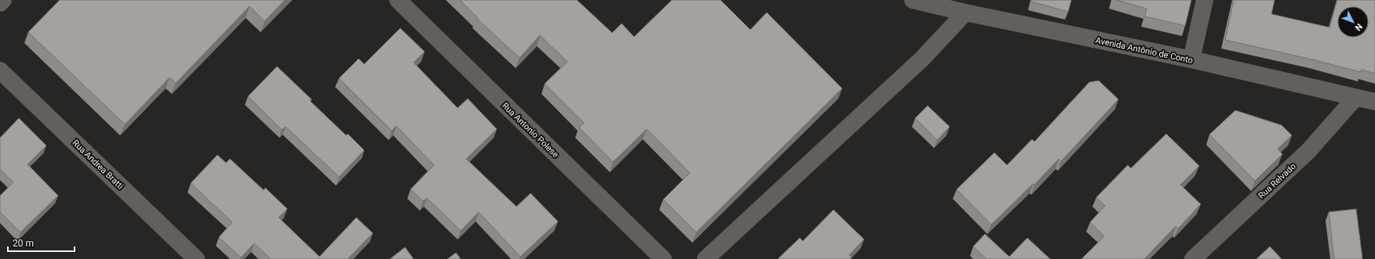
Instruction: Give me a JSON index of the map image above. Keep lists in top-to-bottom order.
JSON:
{
  "streets": {
    "street": [
      "Avenida Antônio de Conto",
      "Rua Antonio Polese",
      "Rua Andrea Bratti",
      "Rua Relvado"
    ]
  },
  "crossings": [
    ["Avenida Antônio de Conto", "Rua Relvado"]
  ],
  "scale_bar": "20 m",
  "north": "bottom right"
}
